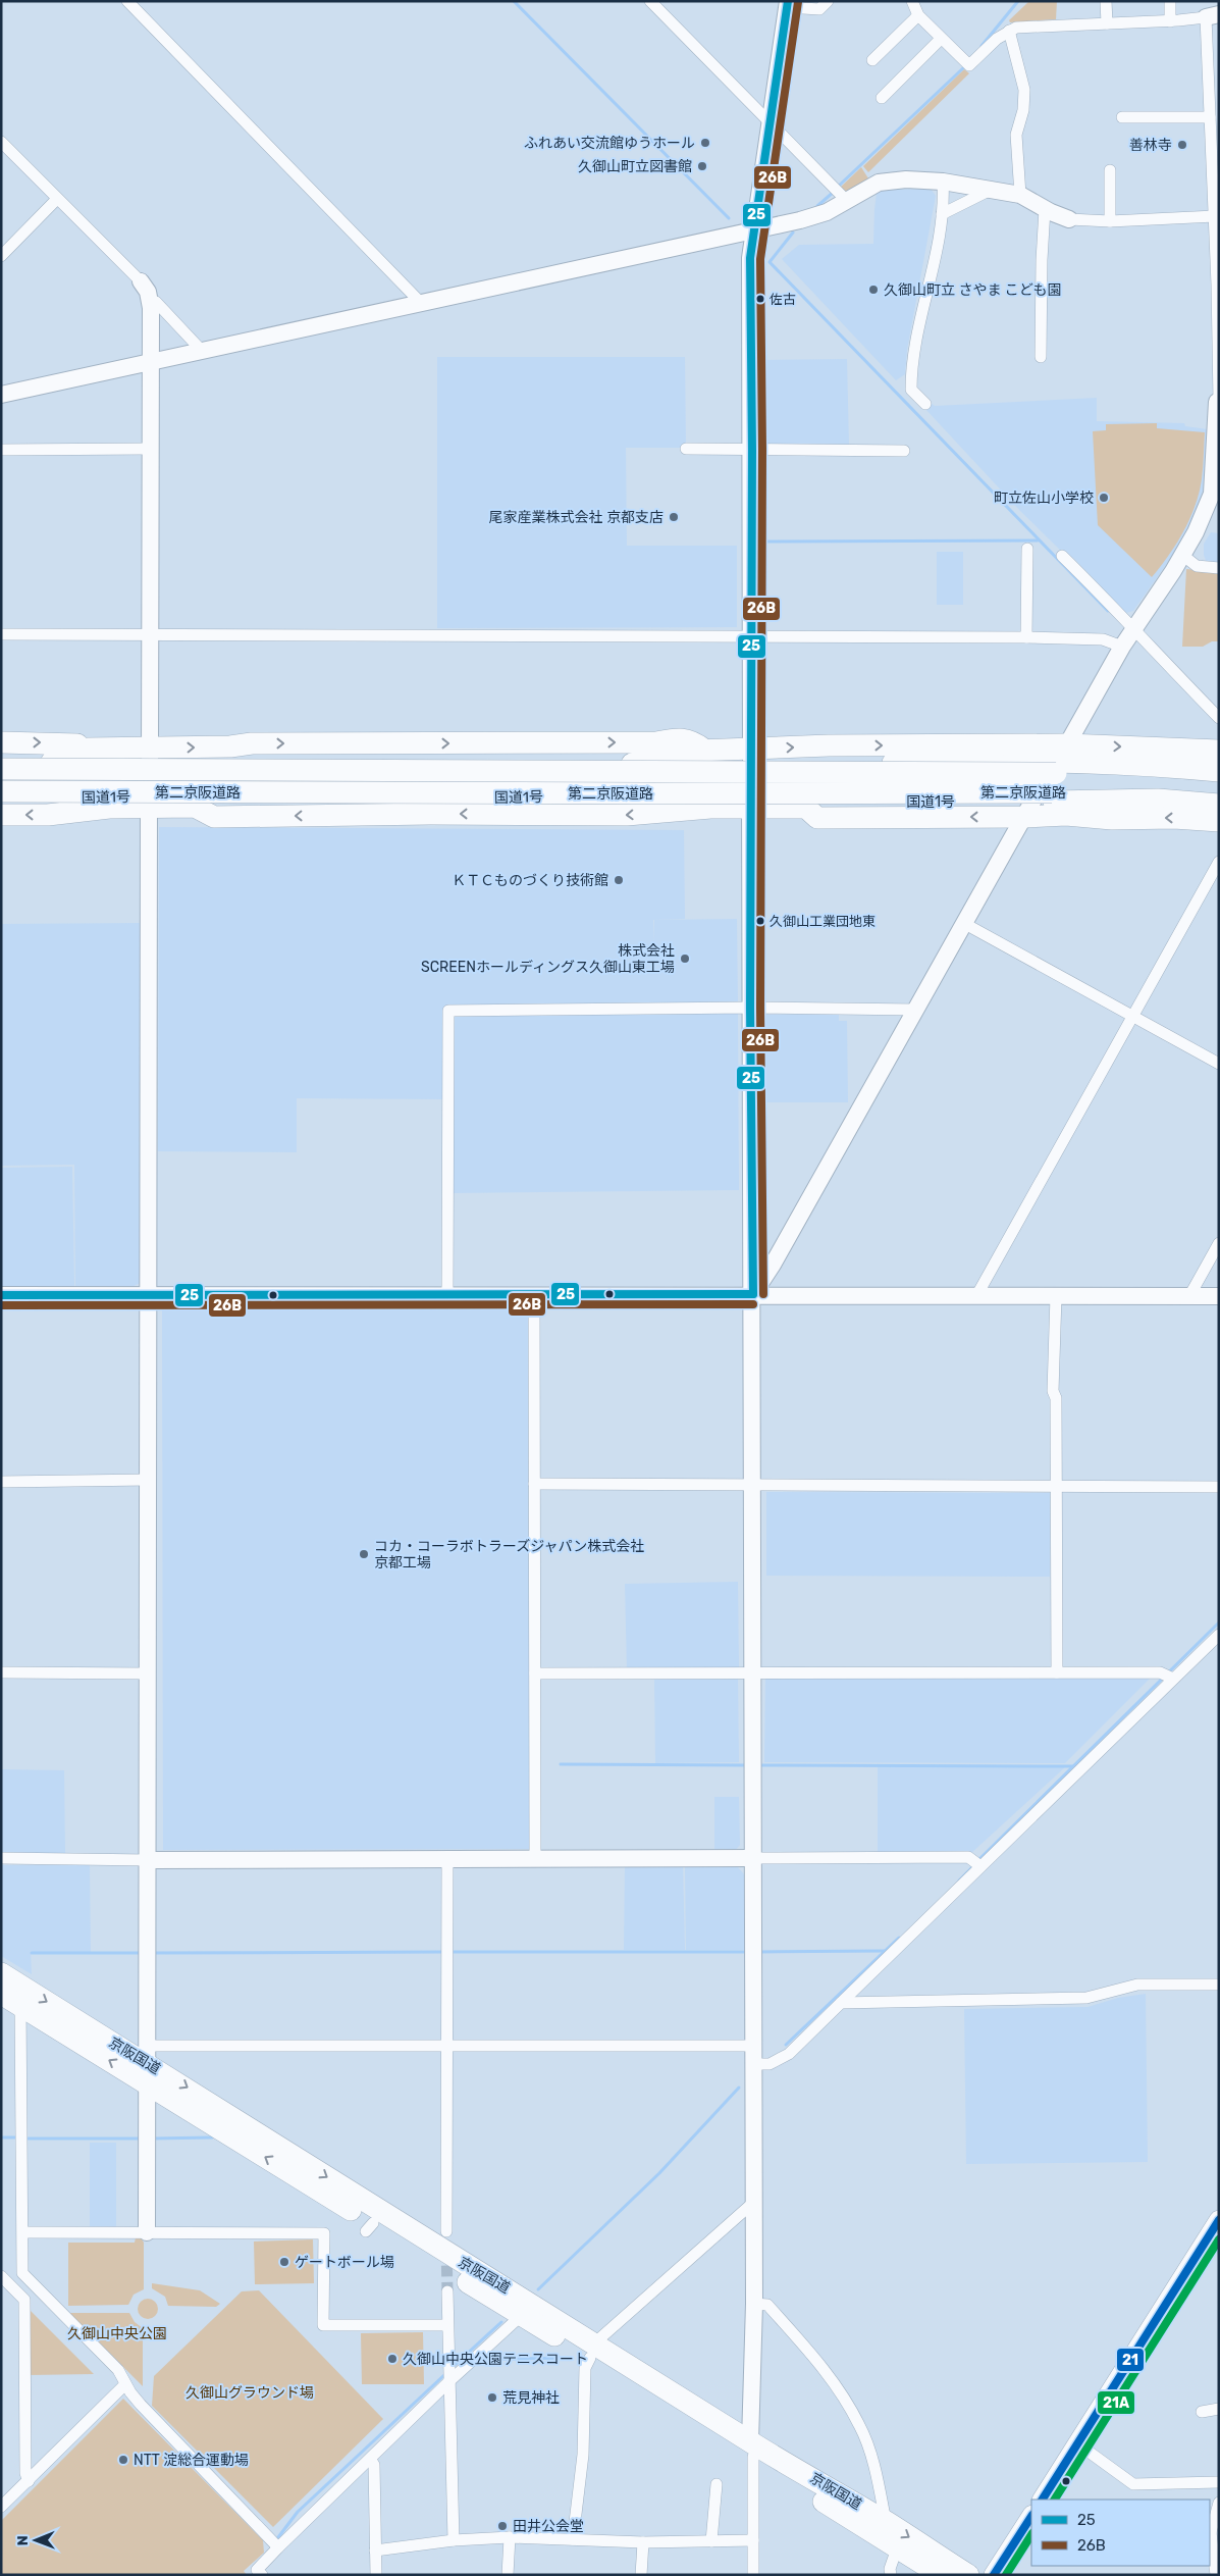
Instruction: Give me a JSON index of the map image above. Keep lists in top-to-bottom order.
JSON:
{
  "streets": {
    "highway": ["第二京阪道路", "国道1号", "京阪国道"]
  },
  "parks": ["久御山中央公園", "久御山グラウンド場"],
  "places": [
    "ふれあい交流館ゆうホール",
    "善林寺",
    "久御山町立図書館",
    "久御山町立 さやま こども園",
    "佐古",
    "町立佐山小学校",
    "尾家産業株式会社 京都支店",
    "ＫＴＣものづくり技術館",
    "久御山工業団地東",
    "株式会社 SCREENホールディングス久御山東工場",
    "コカ・コーラボトラーズジャパン株式会社 京都工場",
    "ゲートボール場",
    "久御山中央公園テニスコート",
    "荒見神社",
    "NTT 淀総合運動場",
    "田井公会堂"
  ],
  "lines": [
    "transit line 25",
    "transit line 26B",
    "transit line 21",
    "transit line 21A"
  ],
  "legend": ["25", "26B"],
  "north": "left"
}
